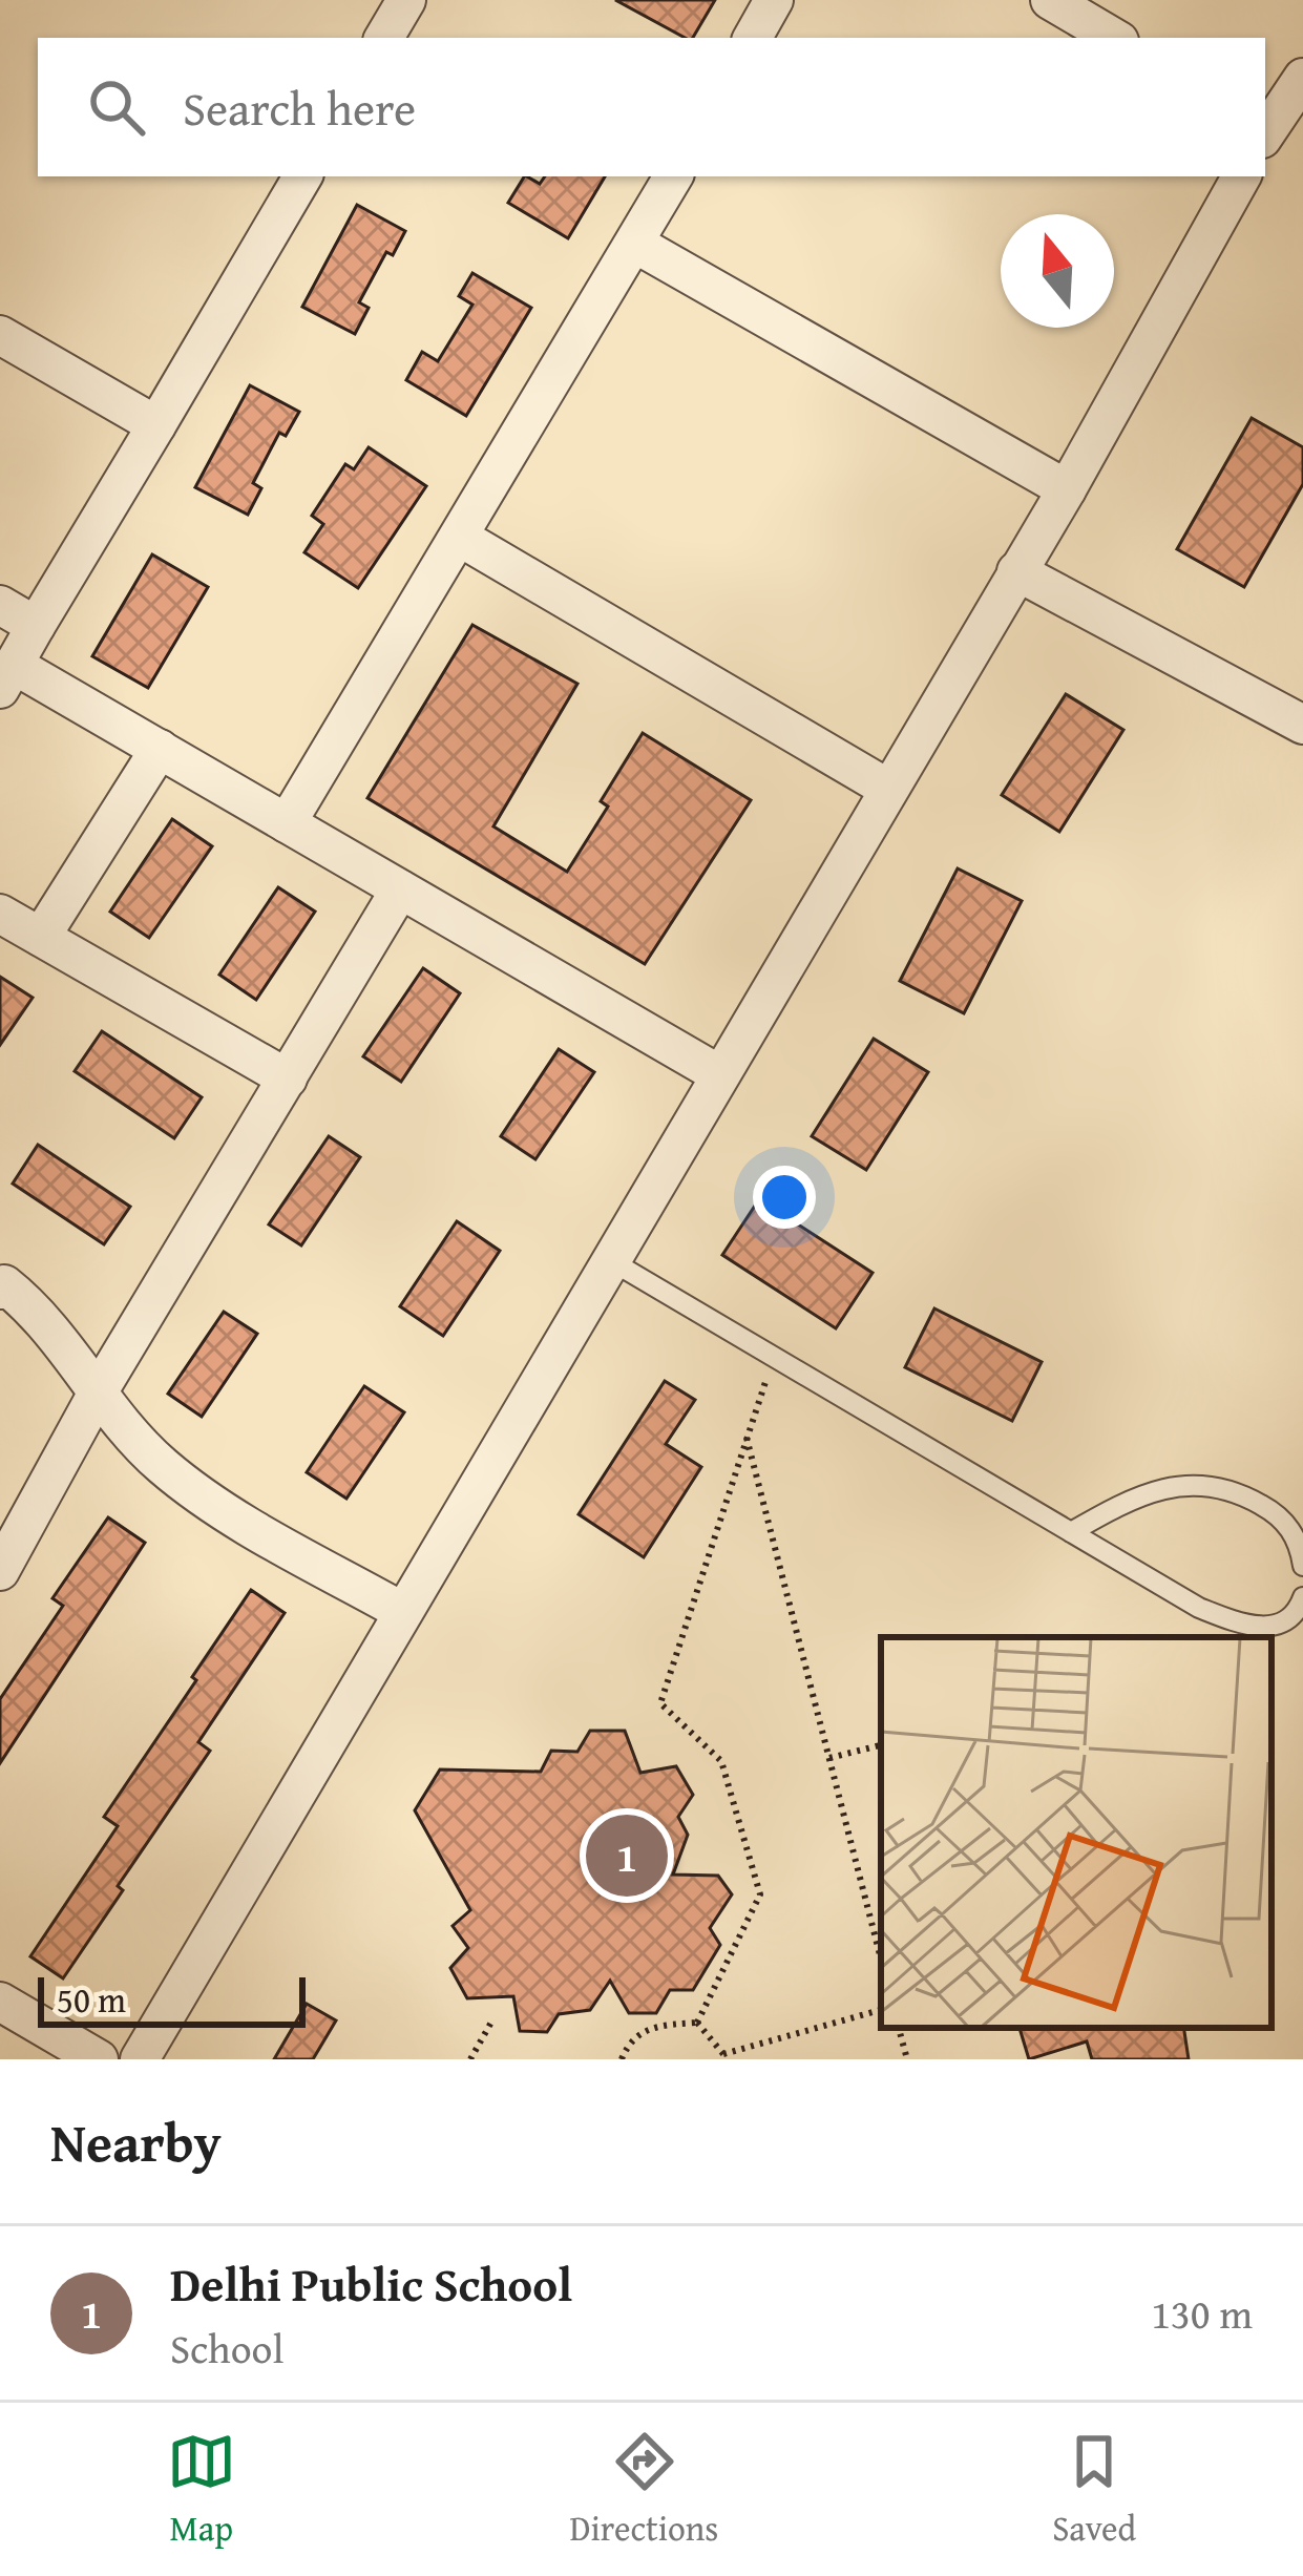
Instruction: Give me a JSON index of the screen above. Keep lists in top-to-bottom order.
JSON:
{
  "scale_bar": "50 m",
  "north": "top",
  "page": {
    "search": "Search here",
    "pins": "1",
    "scale": "50 m",
    "heading": "Nearby",
    "list": [
      {
        "mark": "1",
        "name": "Delhi Public School",
        "note": "School",
        "value": "130 m"
      }
    ],
    "nav": ["Map", "Directions", "Saved"]
  }
}
